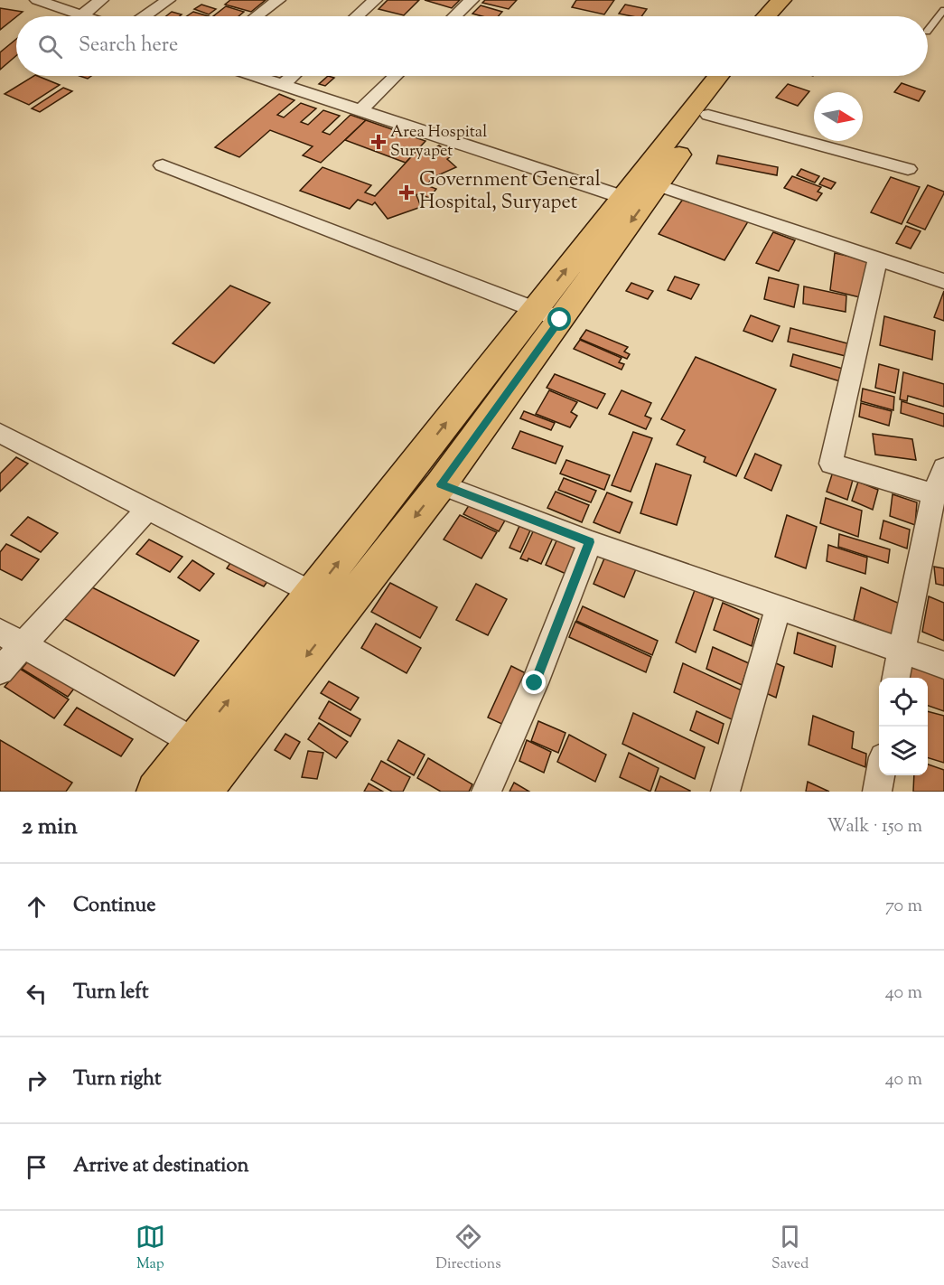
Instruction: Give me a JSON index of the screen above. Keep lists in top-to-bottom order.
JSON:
{
  "places": {
    "health": ["Area Hospital Suryapet", "Government General Hospital, Suryapet"]
  },
  "north": "right",
  "page": {
    "search": "Search here",
    "heading": ["2 min", "Walk · 150 m"],
    "list": [
      ["Continue", "70 m"],
      ["Turn left", "40 m"],
      ["Turn right", "40 m"],
      "Arrive at destination"
    ],
    "nav": ["Map", "Directions", "Saved"]
  }
}
